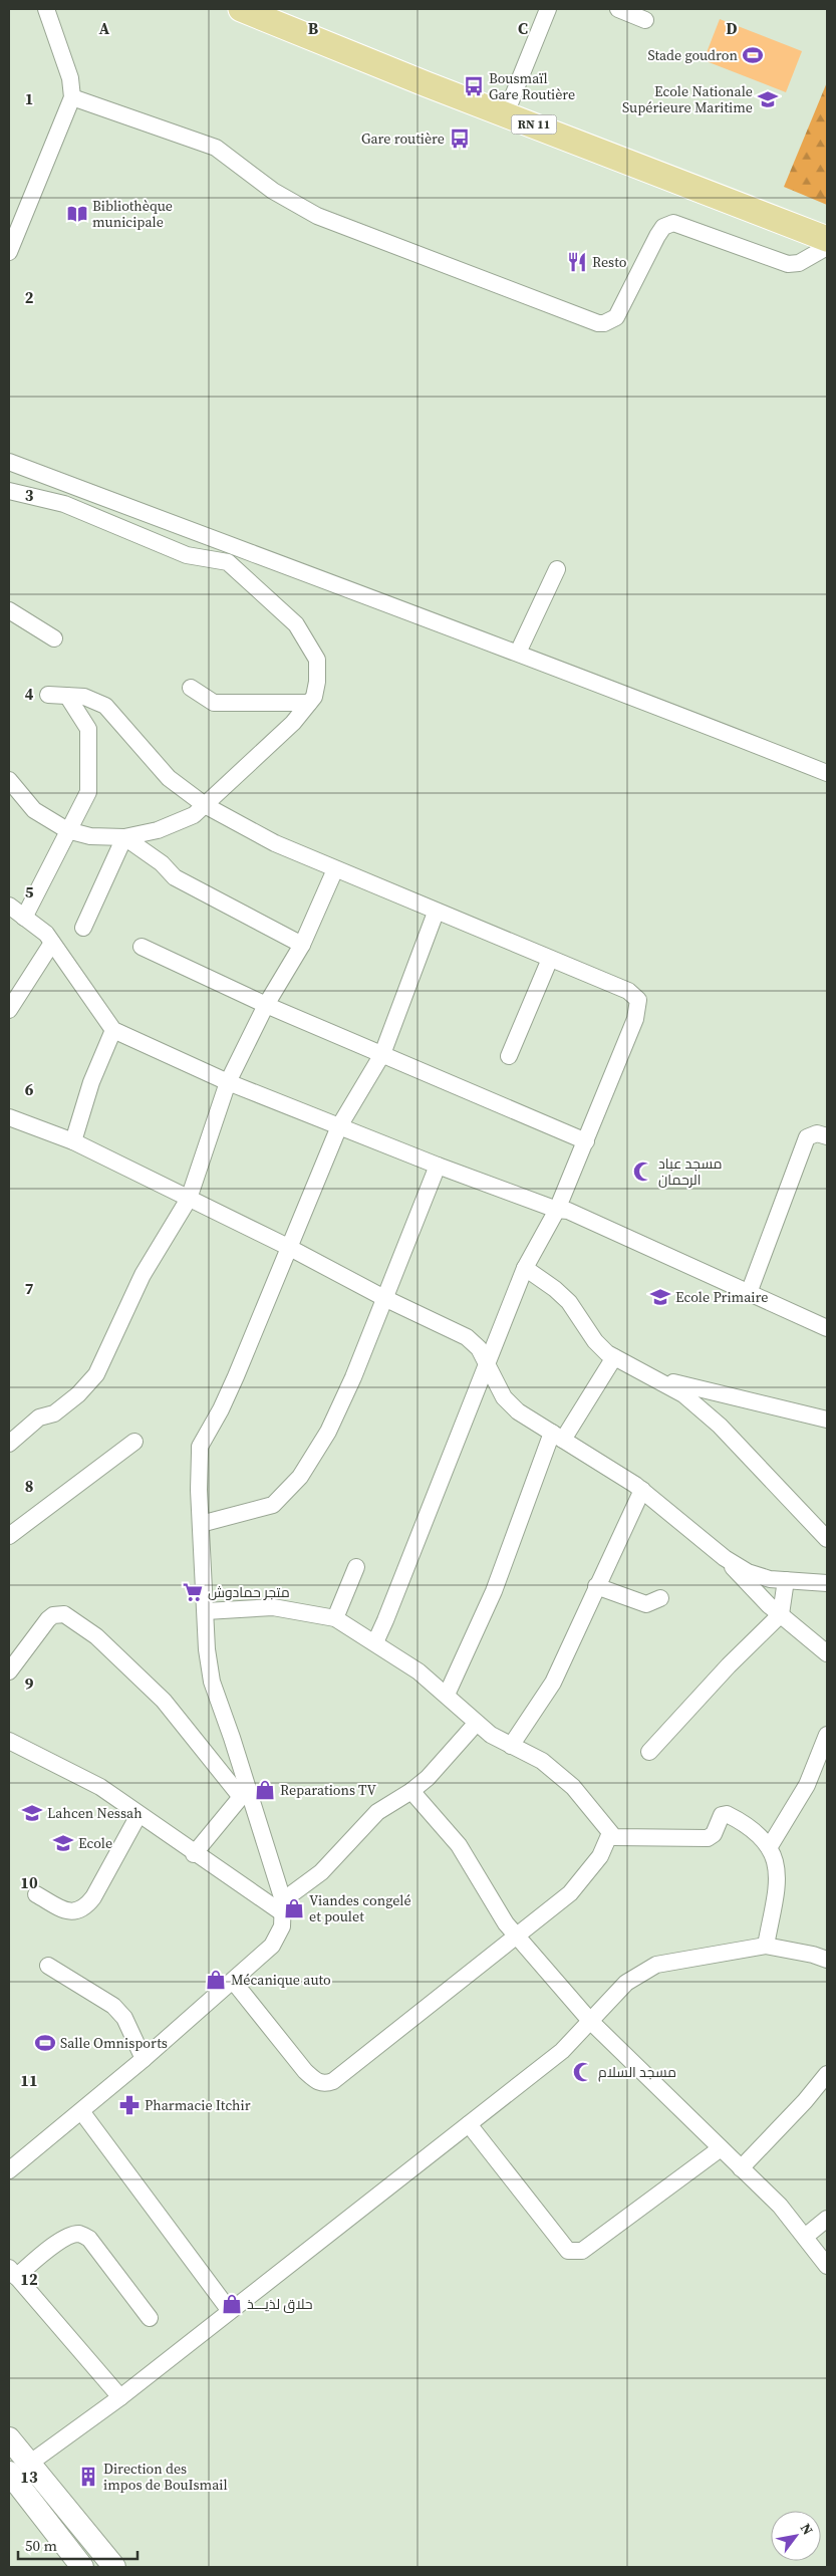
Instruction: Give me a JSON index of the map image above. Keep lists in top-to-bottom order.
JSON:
{
  "streets": {
    "main road": ["RN 11"]
  },
  "places": {
    "sports": ["Stade goudron", "Salle Omnisports"],
    "bus stop": ["Bousmaïl Gare Routière", "Gare routière"],
    "school or university": [
      "Ecole Nationale Supérieure Maritime",
      "Ecole Primaire",
      "Lahcen Nessah",
      "Ecole"
    ],
    "library": ["Bibliothèque municipale"],
    "restaurant": ["Resto"],
    "mosque": ["مسجد عباد الرحمان", "مسجد السلام"],
    "supermarket": ["متجر حمادوش"],
    "shop": [
      "Reparations TV",
      "Viandes congelé et poulet",
      "Mécanique auto",
      "حلاق لذيـــذ"
    ],
    "pharmacy": ["Pharmacie Itchir"],
    "building": ["Direction des impos de BouIsmail"]
  },
  "scale_bar": "50 m",
  "north": "top right",
  "grid": {
    "columns": [
      "A",
      "B",
      "C",
      "D"
    ],
    "rows": [
      "1",
      "2",
      "3",
      "4",
      "5",
      "6",
      "7",
      "8",
      "9",
      "10",
      "11",
      "12",
      "13"
    ]
  }
}
